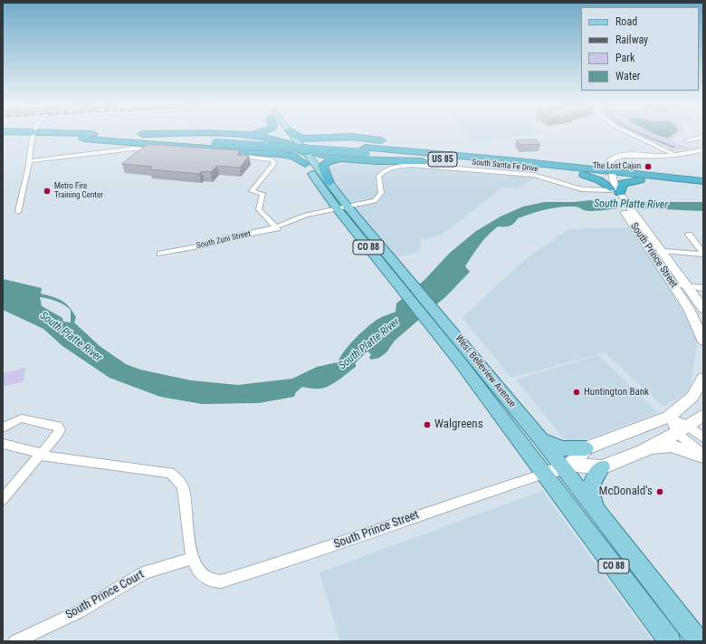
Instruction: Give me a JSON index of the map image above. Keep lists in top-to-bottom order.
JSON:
{
  "streets": {
    "highway": ["US 85", "South Santa Fe Drive"],
    "main road": ["CO 88", "West Belleview Avenue"],
    "street": ["South Zuni Street", "South Prince Street", "South Prince Court"]
  },
  "crossings": [
    ["South Santa Fe Drive", "South Prince Street"],
    ["South Zuni Street", "South Prince Street"],
    ["South Zuni Street", "West Belleview Avenue"],
    ["South Prince Street", "West Belleview Avenue"],
    ["South Prince Street", "South Prince Court"]
  ],
  "water": ["South Platte River"],
  "places": [
    "The Lost Cajun",
    "Metro Fire Training Center",
    "Huntington Bank",
    "Walgreens",
    "McDonald's"
  ],
  "legend": [
    "Road",
    "Railway",
    "Park",
    "Water"
  ]
}
